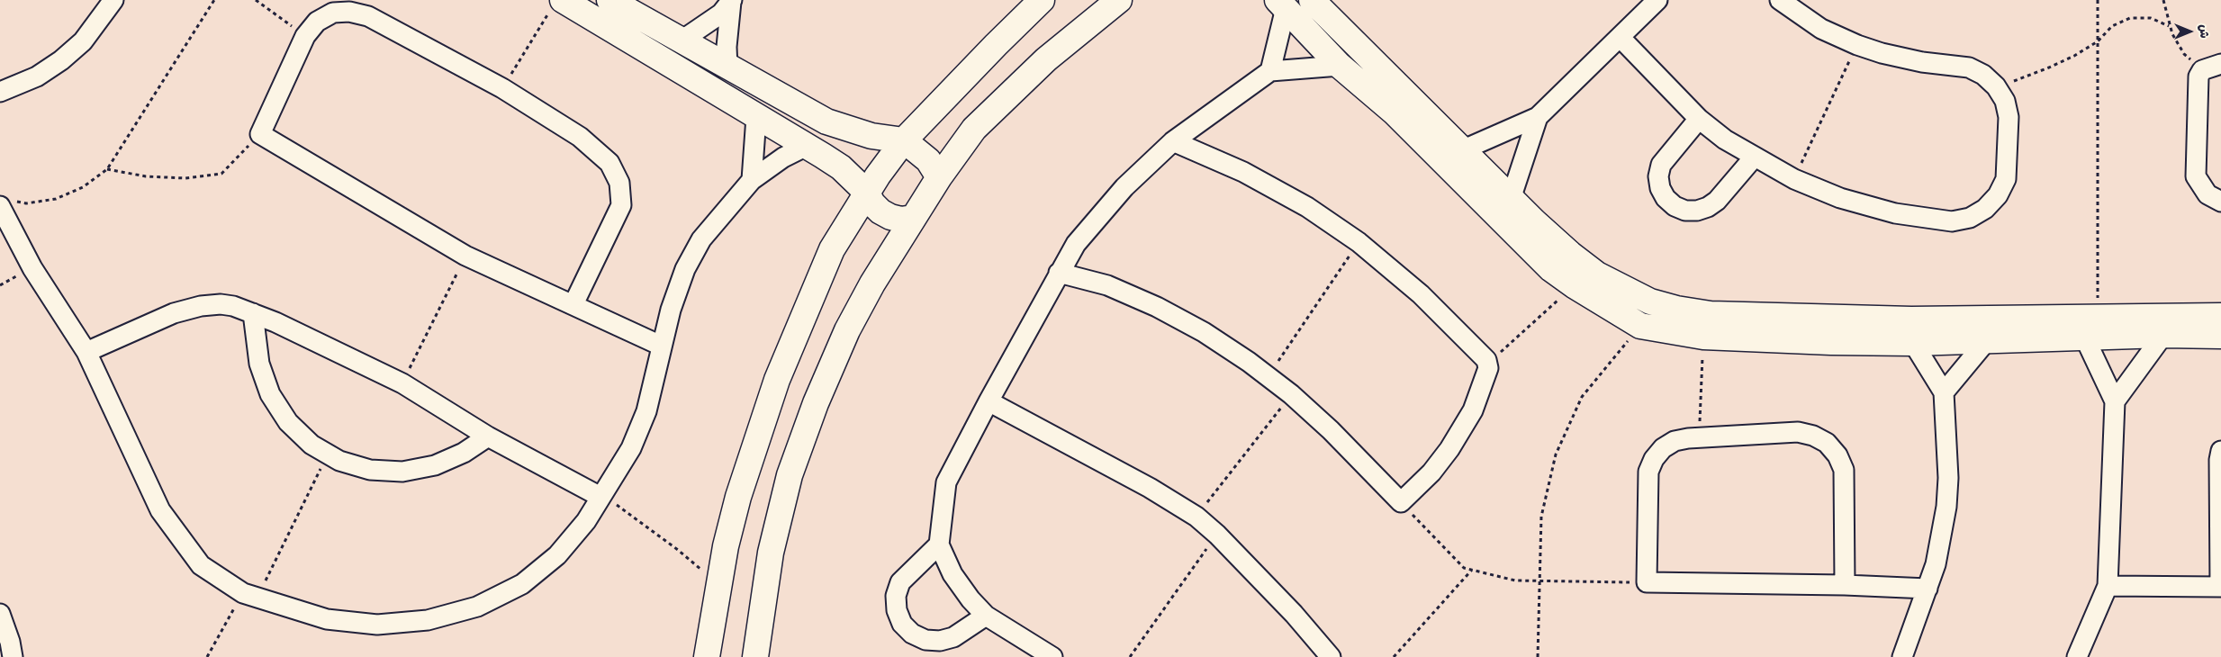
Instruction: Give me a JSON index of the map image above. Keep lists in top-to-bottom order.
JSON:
{
  "north": "right"
}
